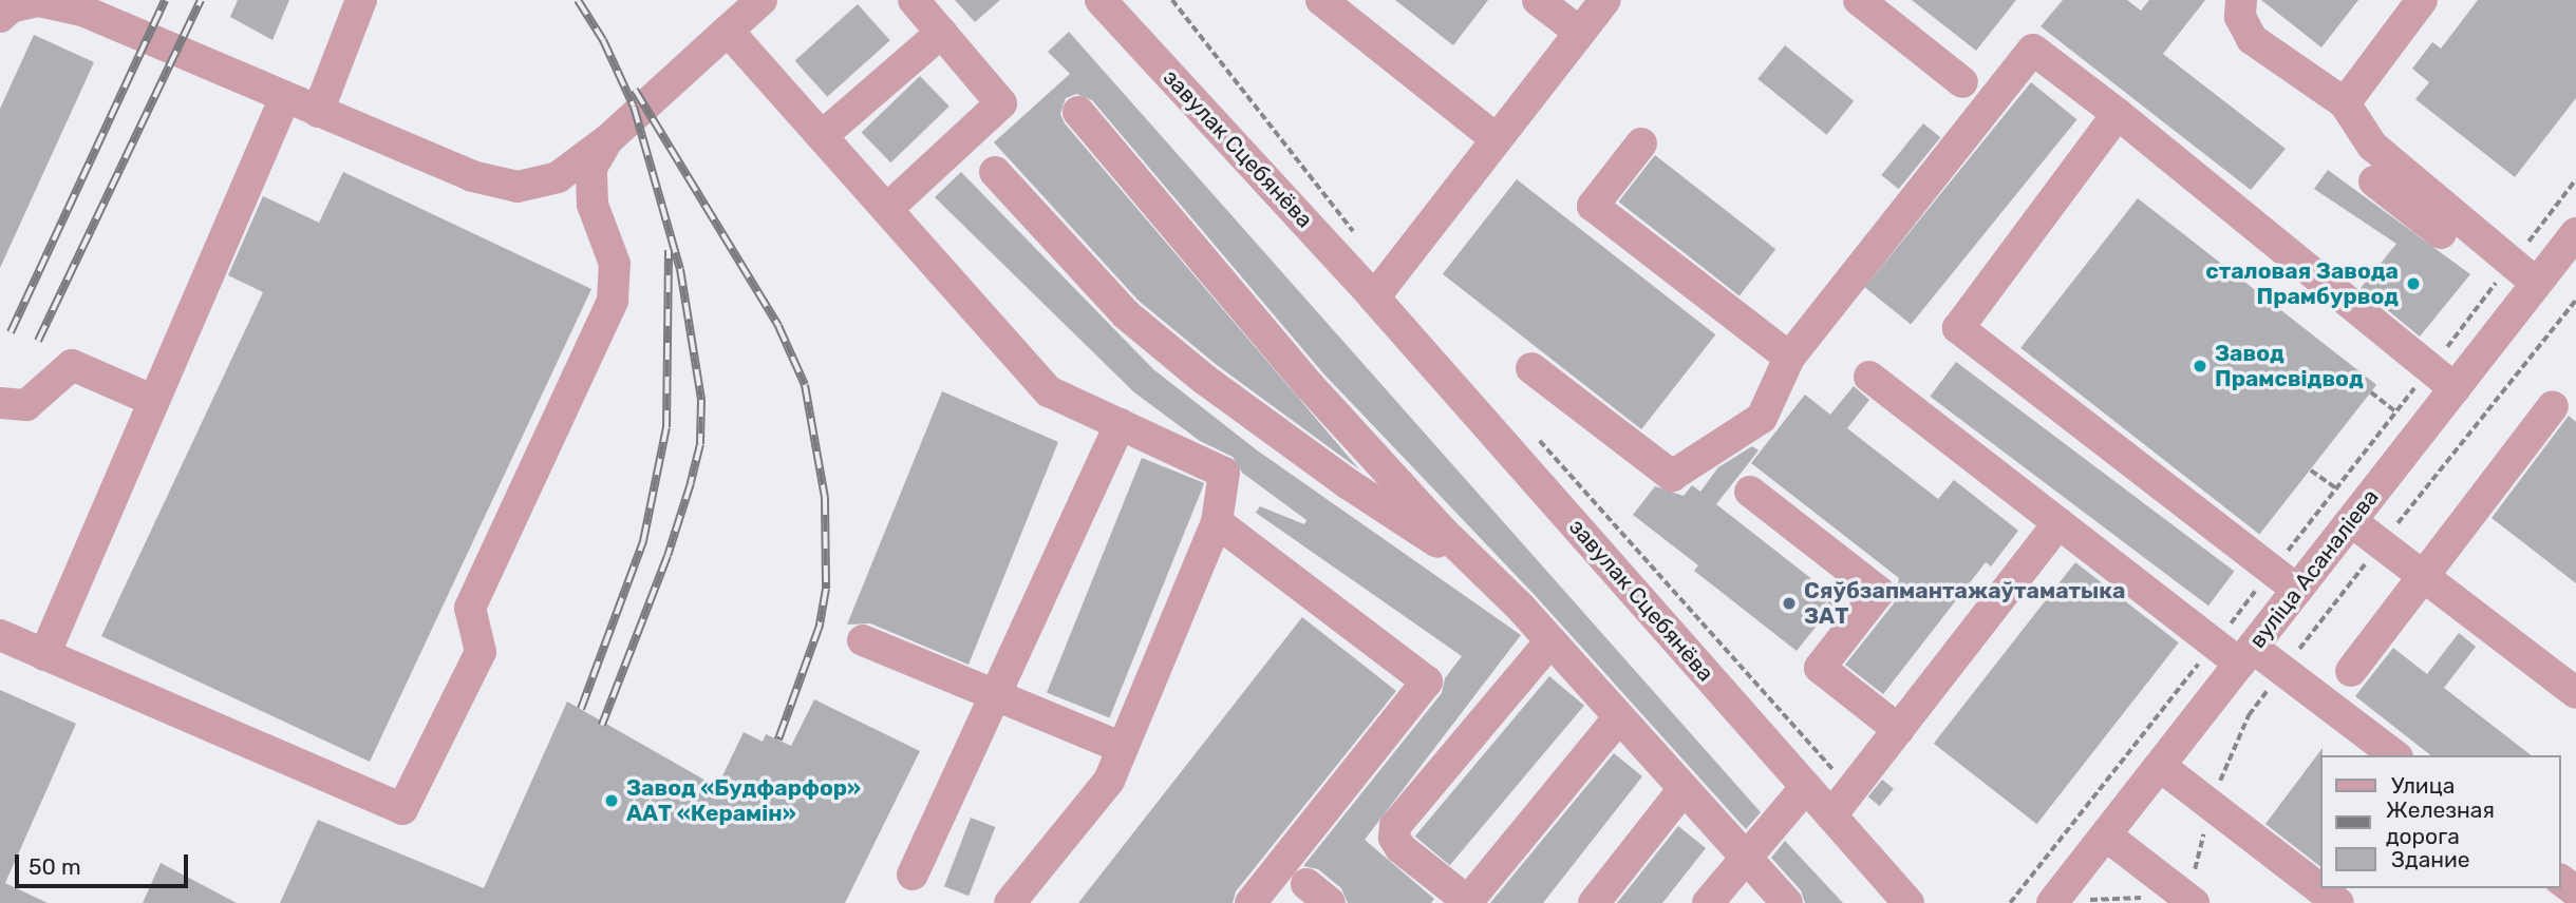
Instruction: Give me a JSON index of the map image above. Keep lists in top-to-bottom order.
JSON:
{
  "streets": {
    "street": ["завулак Сцебянёва", "вуліца Асаналіева"]
  },
  "places": [
    "сталовая Завода Прамбурвод",
    "Завод Прамсвідвод",
    "Сяўбзапмантажаўтаматыка ЗАТ",
    "Завод «Будфарфор» ААТ «Керамін»"
  ],
  "legend": ["Улица", "Железная дорога", "Здание"],
  "scale_bar": "50 m"
}
